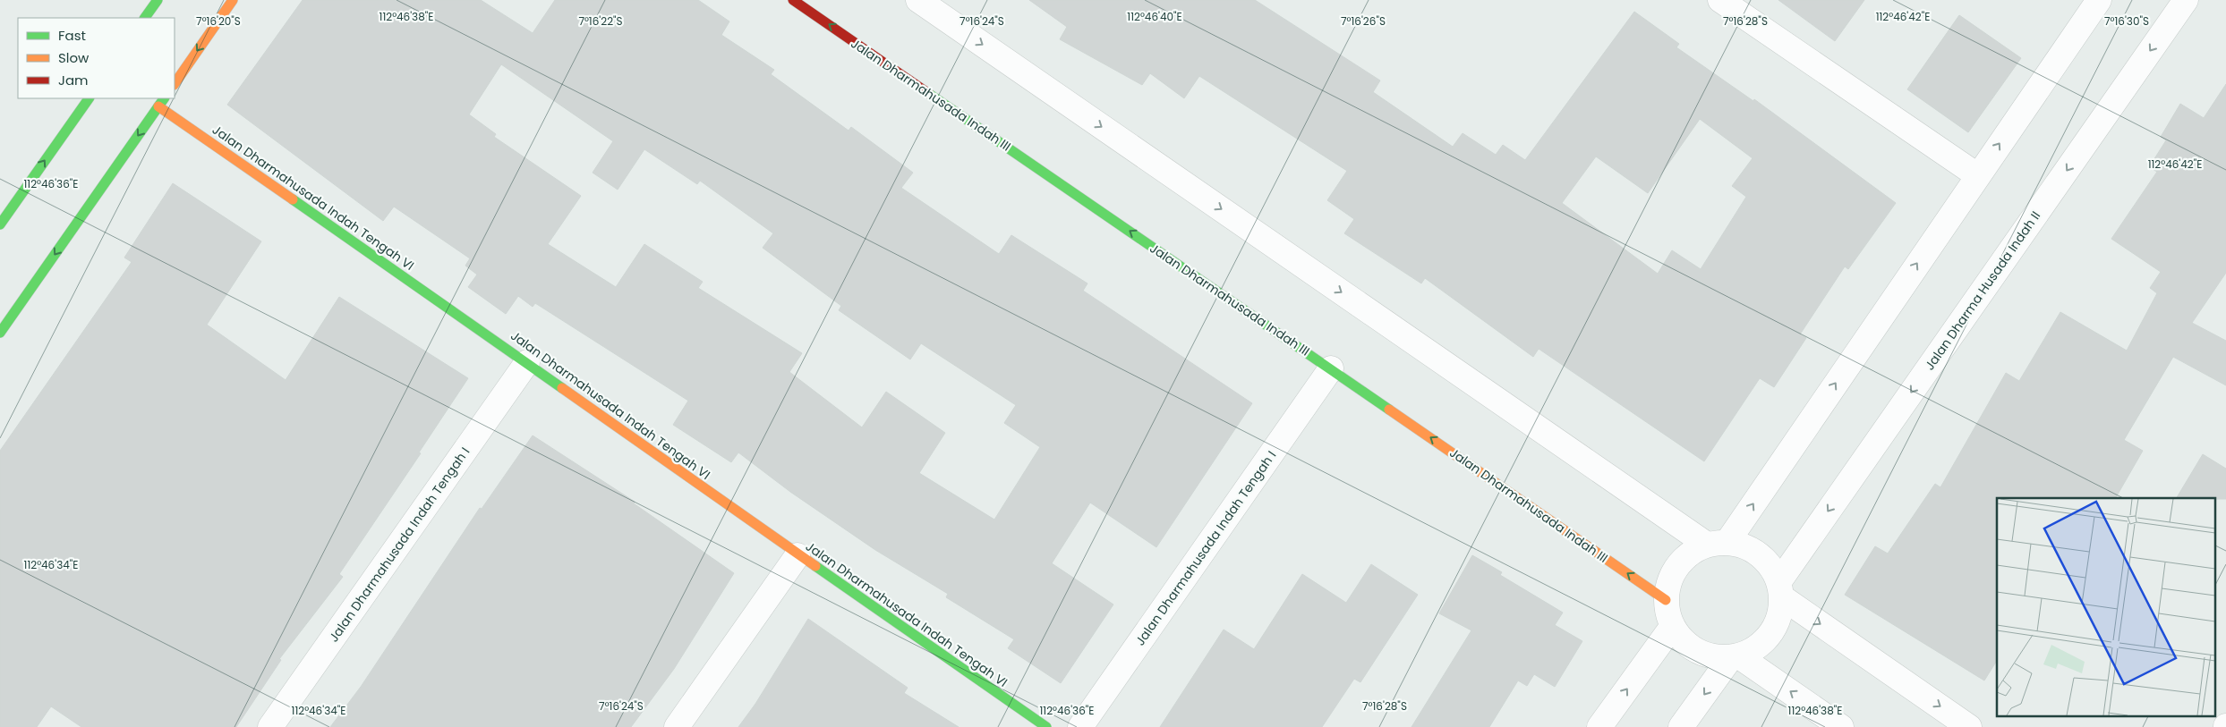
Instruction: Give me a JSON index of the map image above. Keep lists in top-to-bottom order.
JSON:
{
  "streets": {
    "street": [
      "Jalan Dharmahusada Indah III",
      "Jalan Dharmahusada Indah Tengah VI",
      "Jalan Dharma Husada Indah II",
      "Jalan Dharmahusada Indah Tengah I"
    ]
  },
  "crossings": [
    ["Jalan Dharmahusada Indah III", "Jalan Dharma Husada Indah II"],
    ["Jalan Dharmahusada Indah III", "Jalan Dharmahusada Indah Tengah I"],
    ["Jalan Dharmahusada Indah Tengah VI", "Jalan Dharmahusada Indah Tengah I"]
  ],
  "legend": ["Fast", "Slow", "Jam"],
  "coordinates": [
    "112°46'40\"E",
    "112°46'38\"E",
    "112°46'42\"E",
    "7°16'20\"S",
    "7°16'22\"S",
    "7°16'24\"S",
    "7°16'26\"S",
    "7°16'28\"S",
    "7°16'30\"S",
    "112°46'36\"E",
    "112°46'34\"E"
  ]
}
